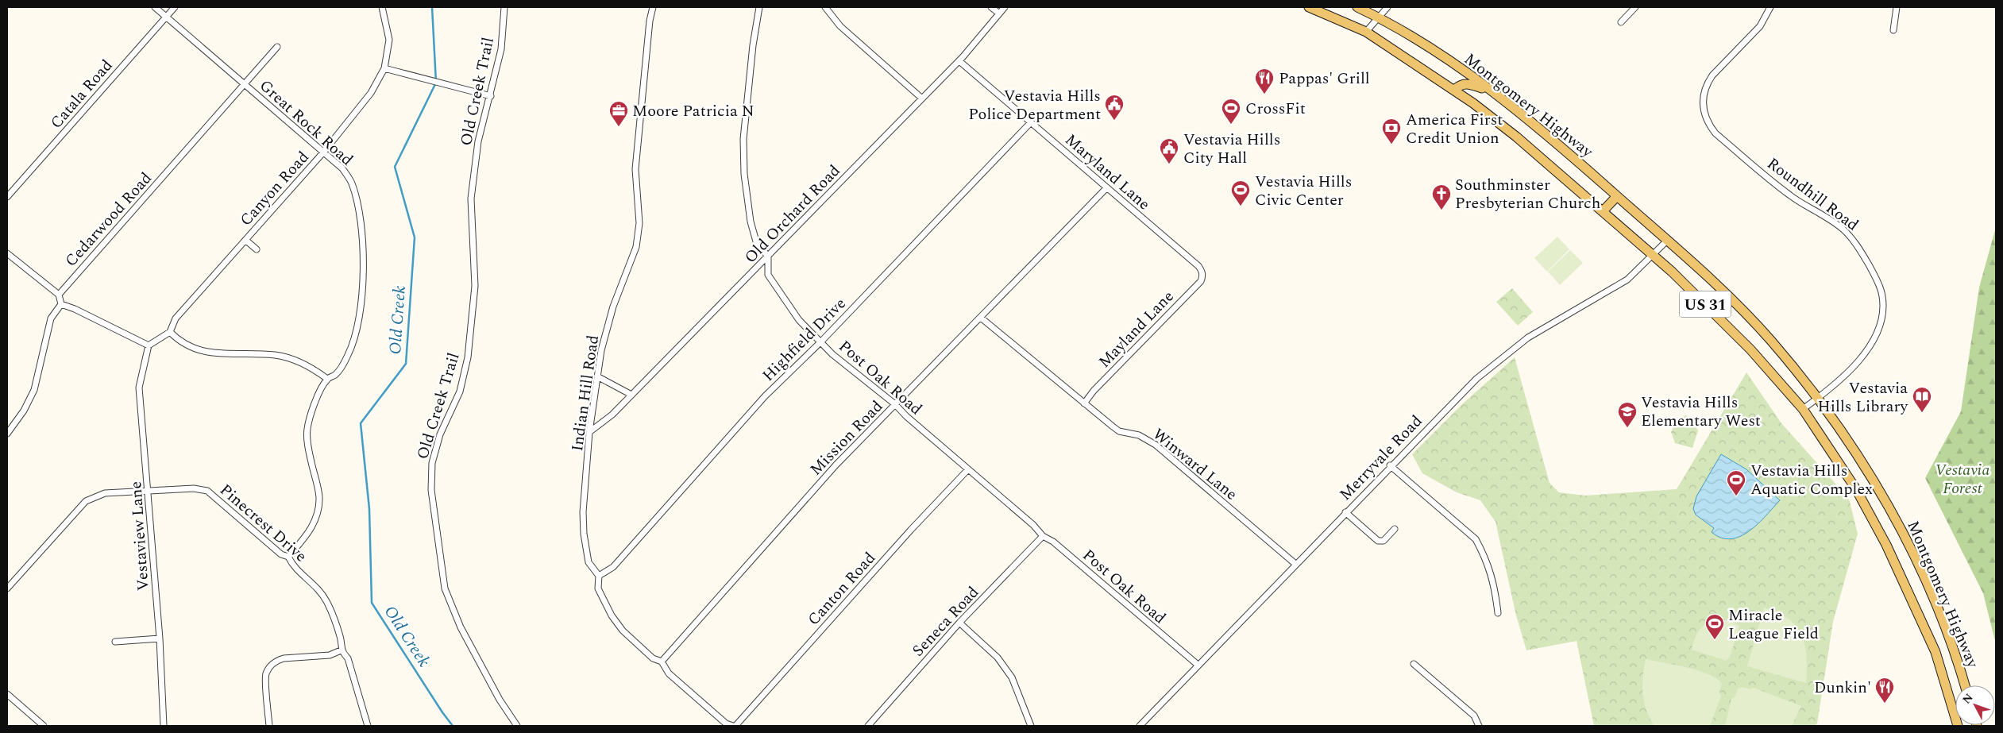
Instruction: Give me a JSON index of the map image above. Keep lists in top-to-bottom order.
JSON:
{
  "streets": {
    "main road": ["Montgomery Highway", "US 31"],
    "street": [
      "Old Creek Trail",
      "Catala Road",
      "Great Rock Road",
      "Maryland Lane",
      "Canyon Road",
      "Roundhill Road",
      "Old Orchard Road",
      "Cedarwood Road",
      "Mayland Lane",
      "Highfield Drive",
      "Post Oak Road",
      "Indian Hill Road",
      "Mission Road",
      "Merryvale Road",
      "Winward Lane",
      "Pinecrest Drive",
      "Vestaview Lane",
      "Canton Road",
      "Seneca Road"
    ]
  },
  "crossings": [
    ["Catala Road", "Great Rock Road"],
    ["Montgomery Highway", "Roundhill Road"],
    ["Montgomery Highway", "Merryvale Road"],
    ["Great Rock Road", "Canyon Road"],
    ["Great Rock Road", "Cedarwood Road"],
    ["Great Rock Road", "Pinecrest Drive"],
    ["Maryland Lane", "Old Orchard Road"],
    ["Maryland Lane", "Mayland Lane"],
    ["Maryland Lane", "Highfield Drive"],
    ["Maryland Lane", "Mission Road"],
    ["Old Orchard Road", "Post Oak Road"],
    ["Old Orchard Road", "Indian Hill Road"],
    ["Mayland Lane", "Winward Lane"],
    ["Highfield Drive", "Post Oak Road"],
    ["Highfield Drive", "Indian Hill Road"],
    ["Post Oak Road", "Mission Road"],
    ["Post Oak Road", "Merryvale Road"],
    ["Post Oak Road", "Canton Road"],
    ["Post Oak Road", "Seneca Road"],
    ["Indian Hill Road", "Mission Road"],
    ["Indian Hill Road", "Canton Road"],
    ["Mission Road", "Winward Lane"],
    ["Merryvale Road", "Winward Lane"],
    ["Pinecrest Drive", "Vestaview Lane"]
  ],
  "water": ["Old Creek"],
  "parks": ["Vestavia Forest"],
  "places": {
    "restaurant": ["Pappas' Grill", "Dunkin'"],
    "public building": ["Vestavia Hills Police Department", "Vestavia Hills City Hall"],
    "sports": [
      "CrossFit",
      "Vestavia Hills Civic Center",
      "Vestavia Hills Aquatic Complex",
      "Miracle League Field"
    ],
    "office": ["Moore Patricia N"],
    "bank": ["America First Credit Union"],
    "church": ["Southminster Presbyterian Church"],
    "library": ["Vestavia Hills Library"],
    "school or university": ["Vestavia Hills Elementary West"]
  },
  "north": "top left"
}
